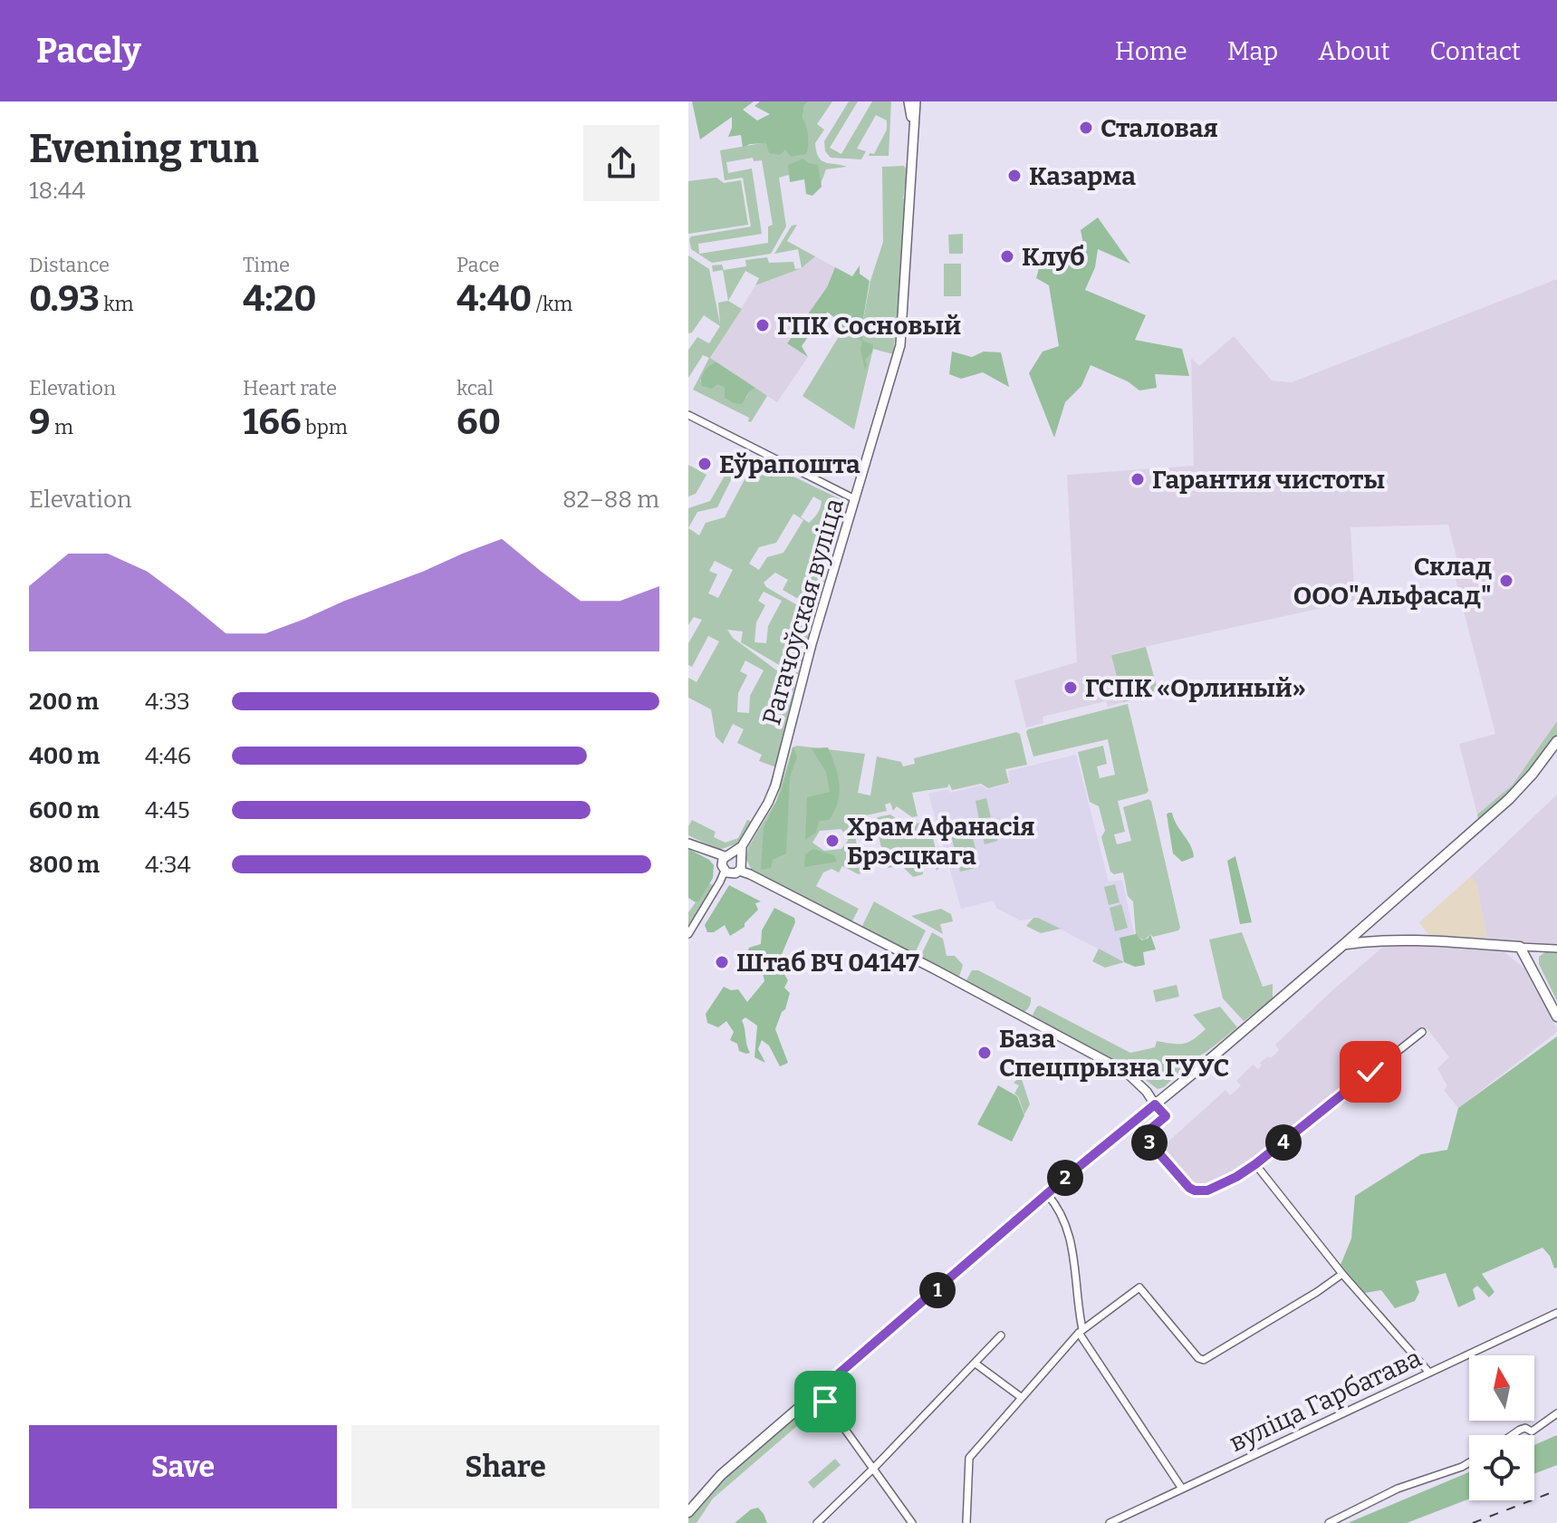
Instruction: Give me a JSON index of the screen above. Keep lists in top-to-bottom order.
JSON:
{
  "streets": {
    "street": ["Рагачоўская вуліца", "вуліца Гарбатава"]
  },
  "places": [
    "Сталовая",
    "Казарма",
    "Клуб",
    "ГПК Сосновый",
    "Еўрапошта",
    "Гарантия чистоты",
    "Склад ООО\"Альфасад\"",
    "ГСПК «Орлиный»",
    "Храм Афанасія Брэсцкага",
    "Штаб ВЧ 04147",
    "База Спецпрызна ГУУС"
  ],
  "north": "top",
  "page": {
    "header": "Pacely",
    "nav": [
      "Home",
      "Map",
      "About",
      "Contact"
    ],
    "heading": ["Evening run", "18:44"],
    "stats": [
      ["Distance", "0.93 km"],
      ["Time", "4:20"],
      ["Pace", "4:40 /km"],
      ["Elevation", "9 m"],
      ["Heart rate", "166 bpm"],
      ["kcal", "60"]
    ],
    "chart": ["Elevation", "82–88 m"],
    "list": [
      {
        "name": "200 m",
        "note": "4:33"
      },
      {
        "name": "400 m",
        "note": "4:46"
      },
      {
        "name": "600 m",
        "note": "4:45"
      },
      {
        "name": "800 m",
        "note": "4:34"
      }
    ],
    "pins": [
      "3",
      "4",
      "2",
      "1"
    ],
    "buttons": ["Save", "Share"]
  }
}
